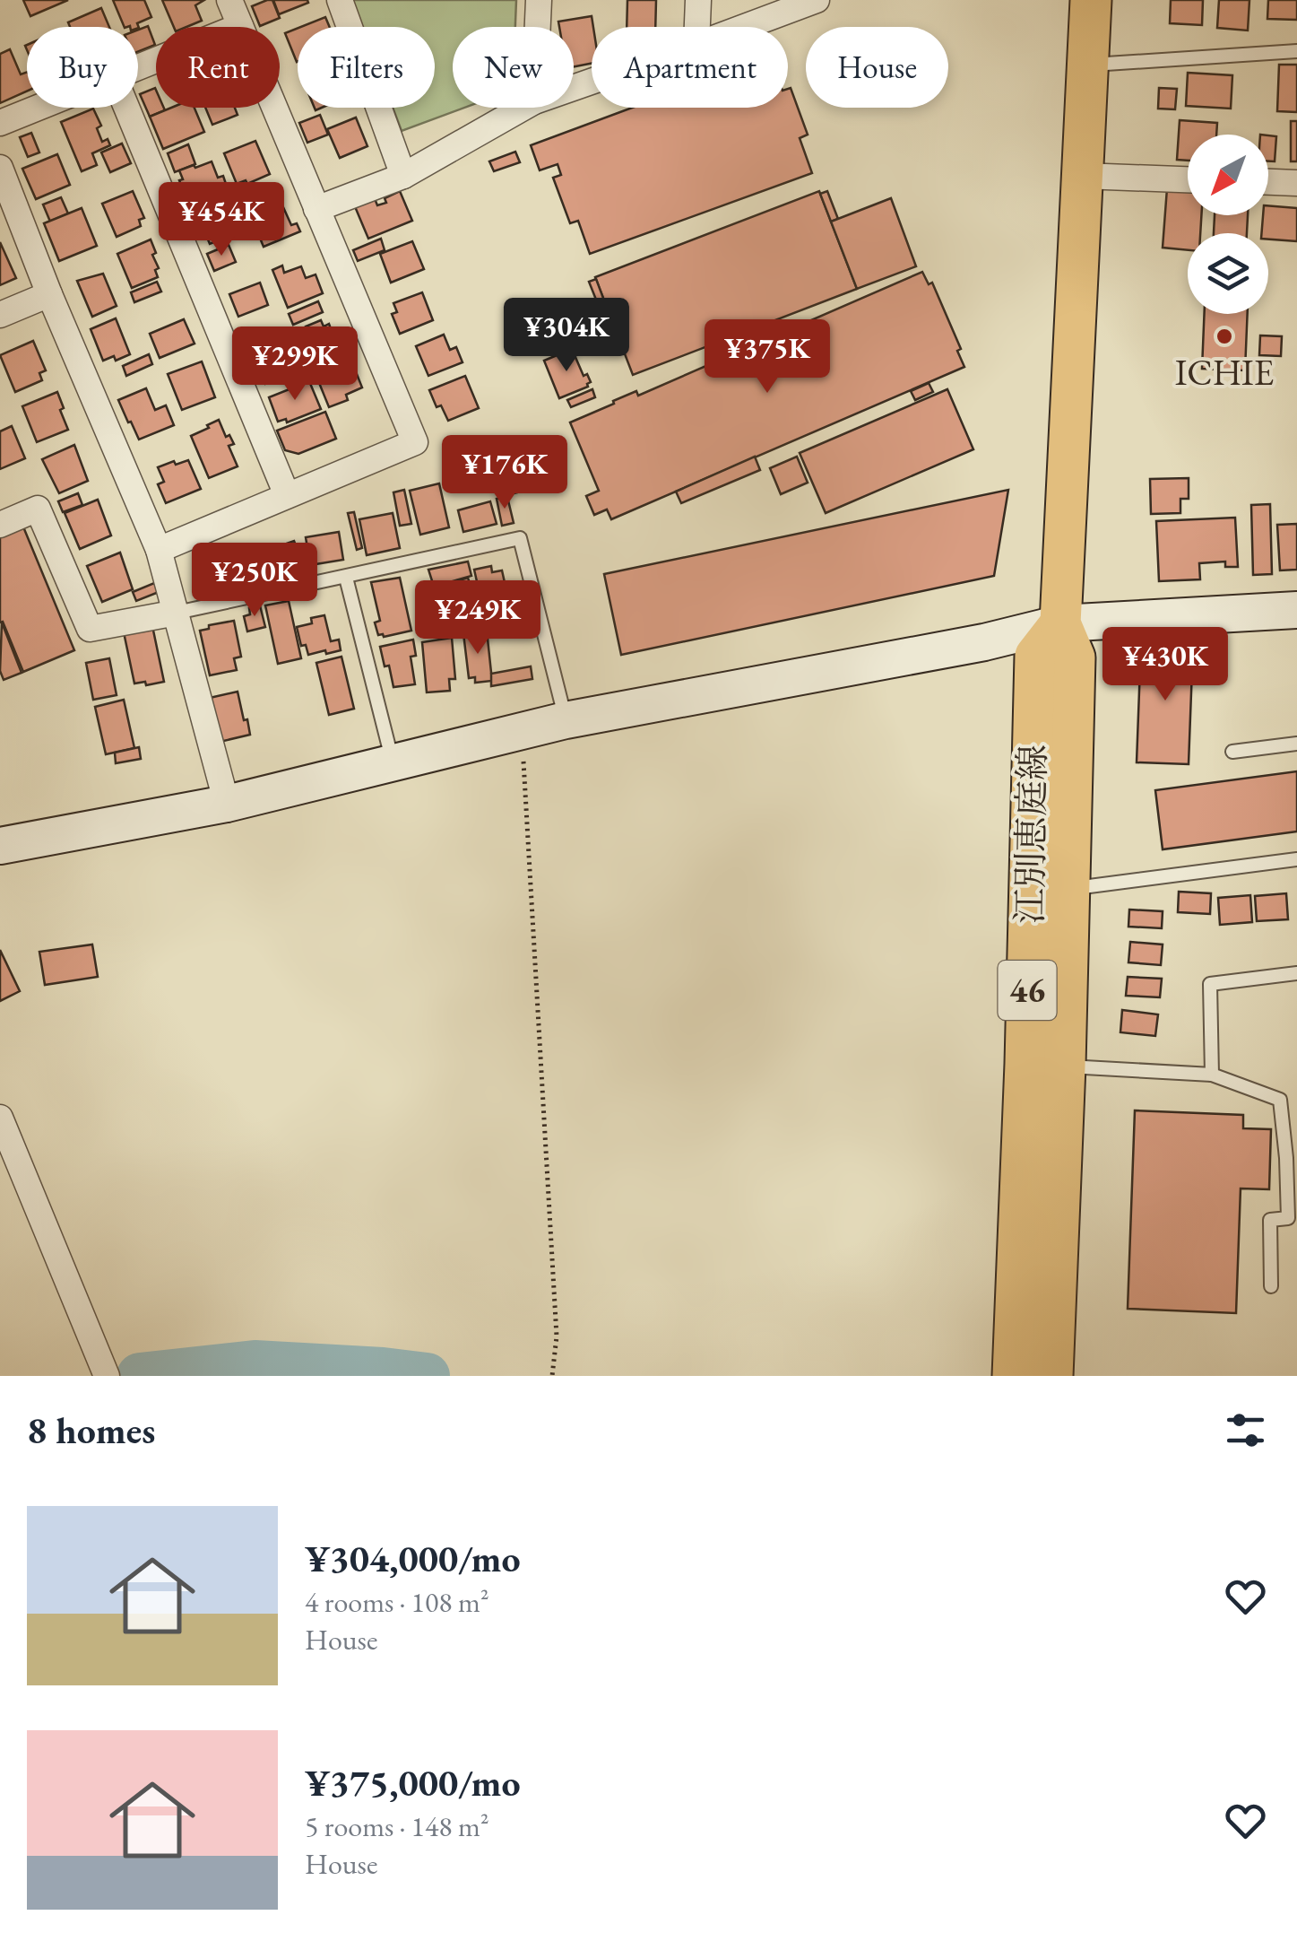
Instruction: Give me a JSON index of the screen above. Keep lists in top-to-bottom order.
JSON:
{
  "streets": {
    "main road": ["江別恵庭線", "46"]
  },
  "places": ["ICHIE"],
  "north": "bottom left",
  "page": {
    "chip": [
      "Buy",
      "Rent",
      "Filters",
      "New",
      "Apartment",
      "House"
    ],
    "price": [
      "¥454K",
      "¥304K",
      "¥375K",
      "¥299K",
      "¥176K",
      "¥250K",
      "¥249K",
      "¥430K"
    ],
    "heading": "8 homes",
    "list": [
      {
        "name": "¥304,000/mo",
        "note": "4 rooms · 108 m² · House"
      },
      {
        "name": "¥375,000/mo",
        "note": "5 rooms · 148 m² · House"
      }
    ]
  }
}
